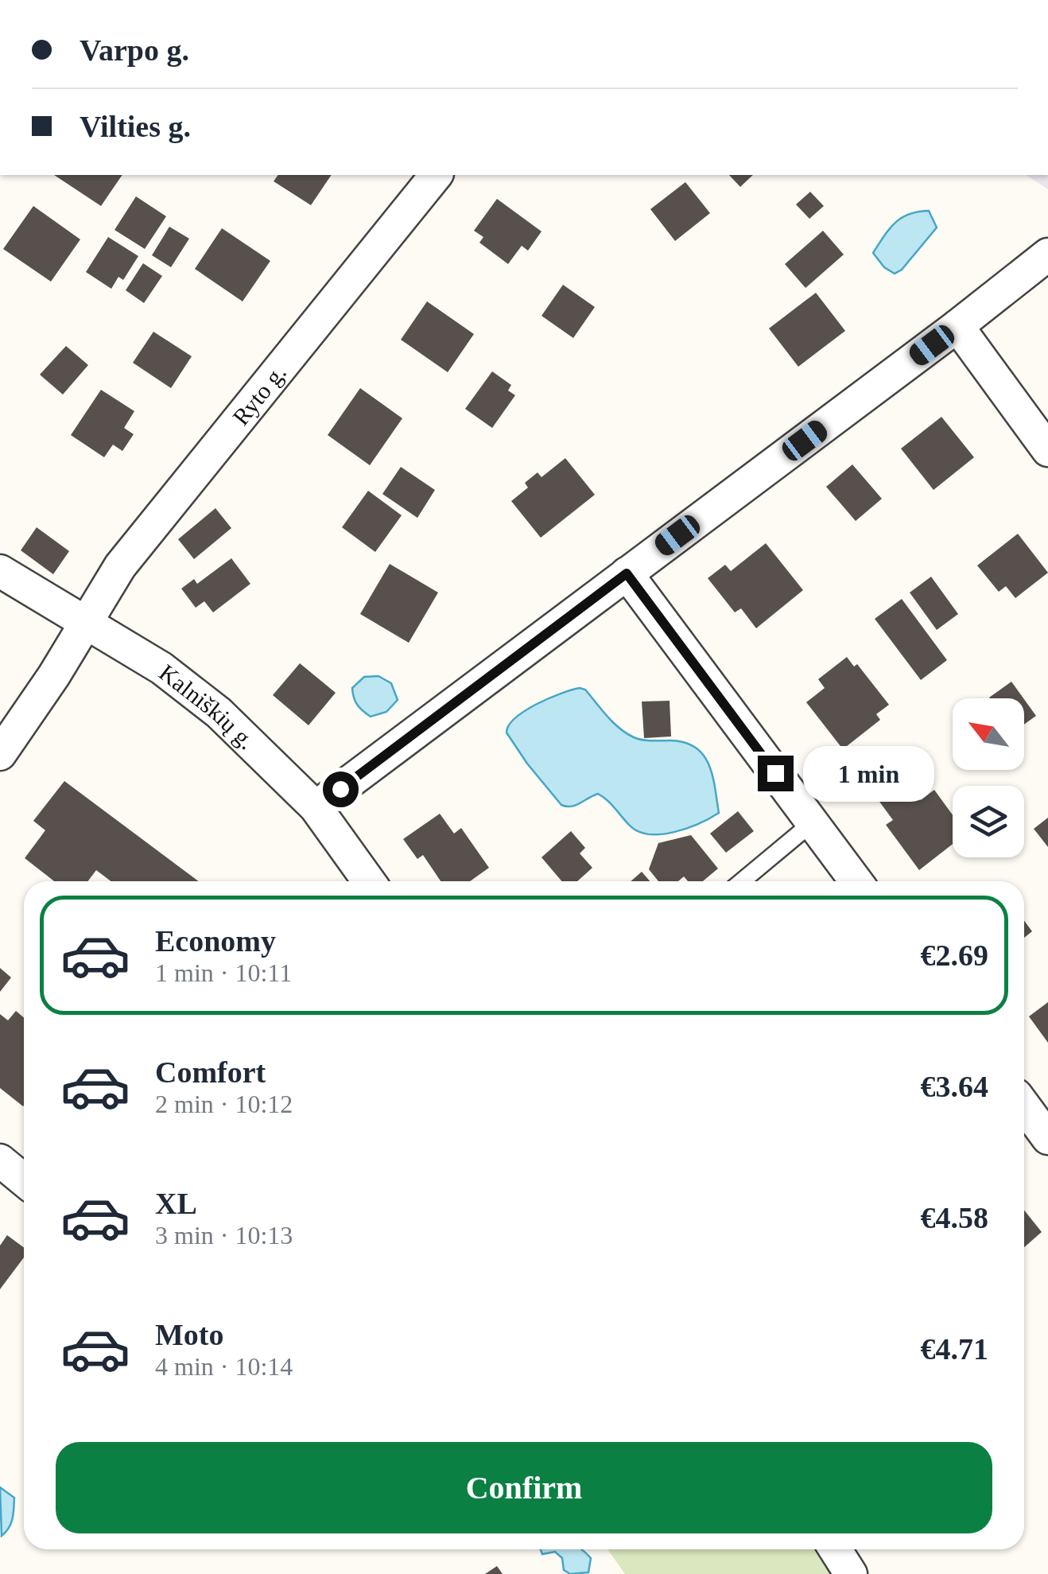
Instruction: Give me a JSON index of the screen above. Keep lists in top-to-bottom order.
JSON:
{
  "streets": {
    "street": ["Ryto g.", "Kalniškių g."]
  },
  "crossings": [
    ["Ryto g.", "Kalniškių g."]
  ],
  "north": "top left",
  "page": {
    "banner": ["Varpo g.", "Vilties g."],
    "bubble": "1 min",
    "list": [
      {
        "name": "Economy",
        "note": "1 min · 10:11",
        "value": "€2.69"
      },
      {
        "name": "Comfort",
        "note": "2 min · 10:12",
        "value": "€3.64"
      },
      {
        "name": "XL",
        "note": "3 min · 10:13",
        "value": "€4.58"
      },
      {
        "name": "Moto",
        "note": "4 min · 10:14",
        "value": "€4.71"
      }
    ],
    "buttons": "Confirm"
  }
}
